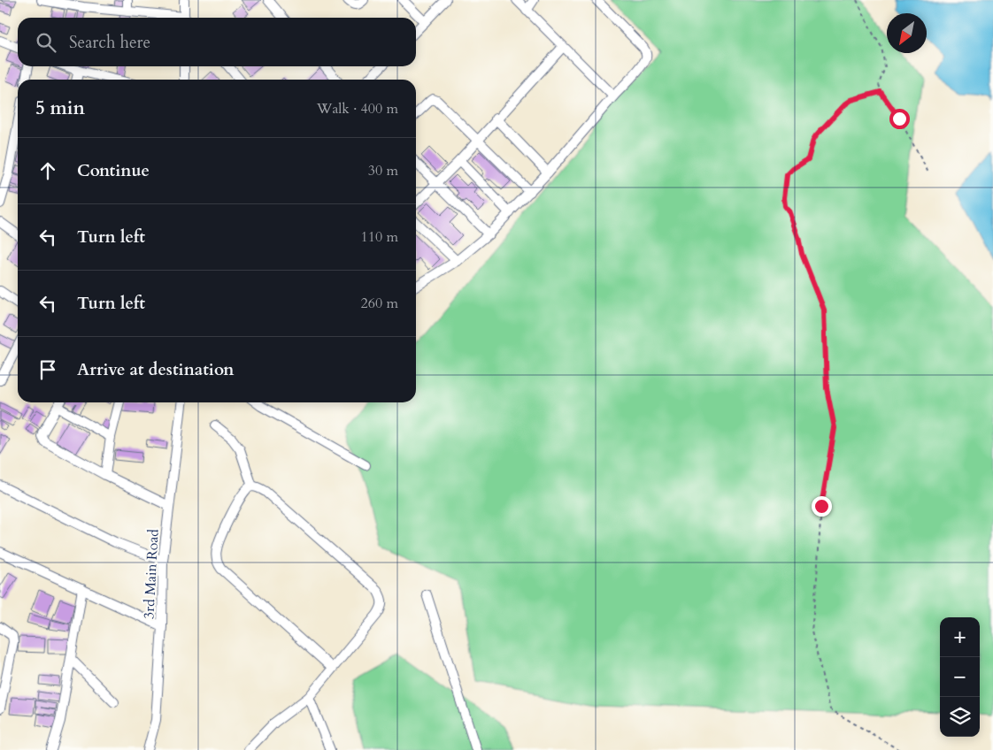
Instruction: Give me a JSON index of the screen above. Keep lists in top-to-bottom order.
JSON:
{
  "streets": {
    "street": ["3rd Main Road"]
  },
  "north": "bottom left",
  "page": {
    "search": "Search here",
    "heading": ["5 min", "Walk · 400 m"],
    "list": [
      ["Continue", "30 m"],
      ["Turn left", "110 m"],
      ["Turn left", "260 m"],
      "Arrive at destination"
    ],
    "map_buttons": ["+", "−"]
  }
}
